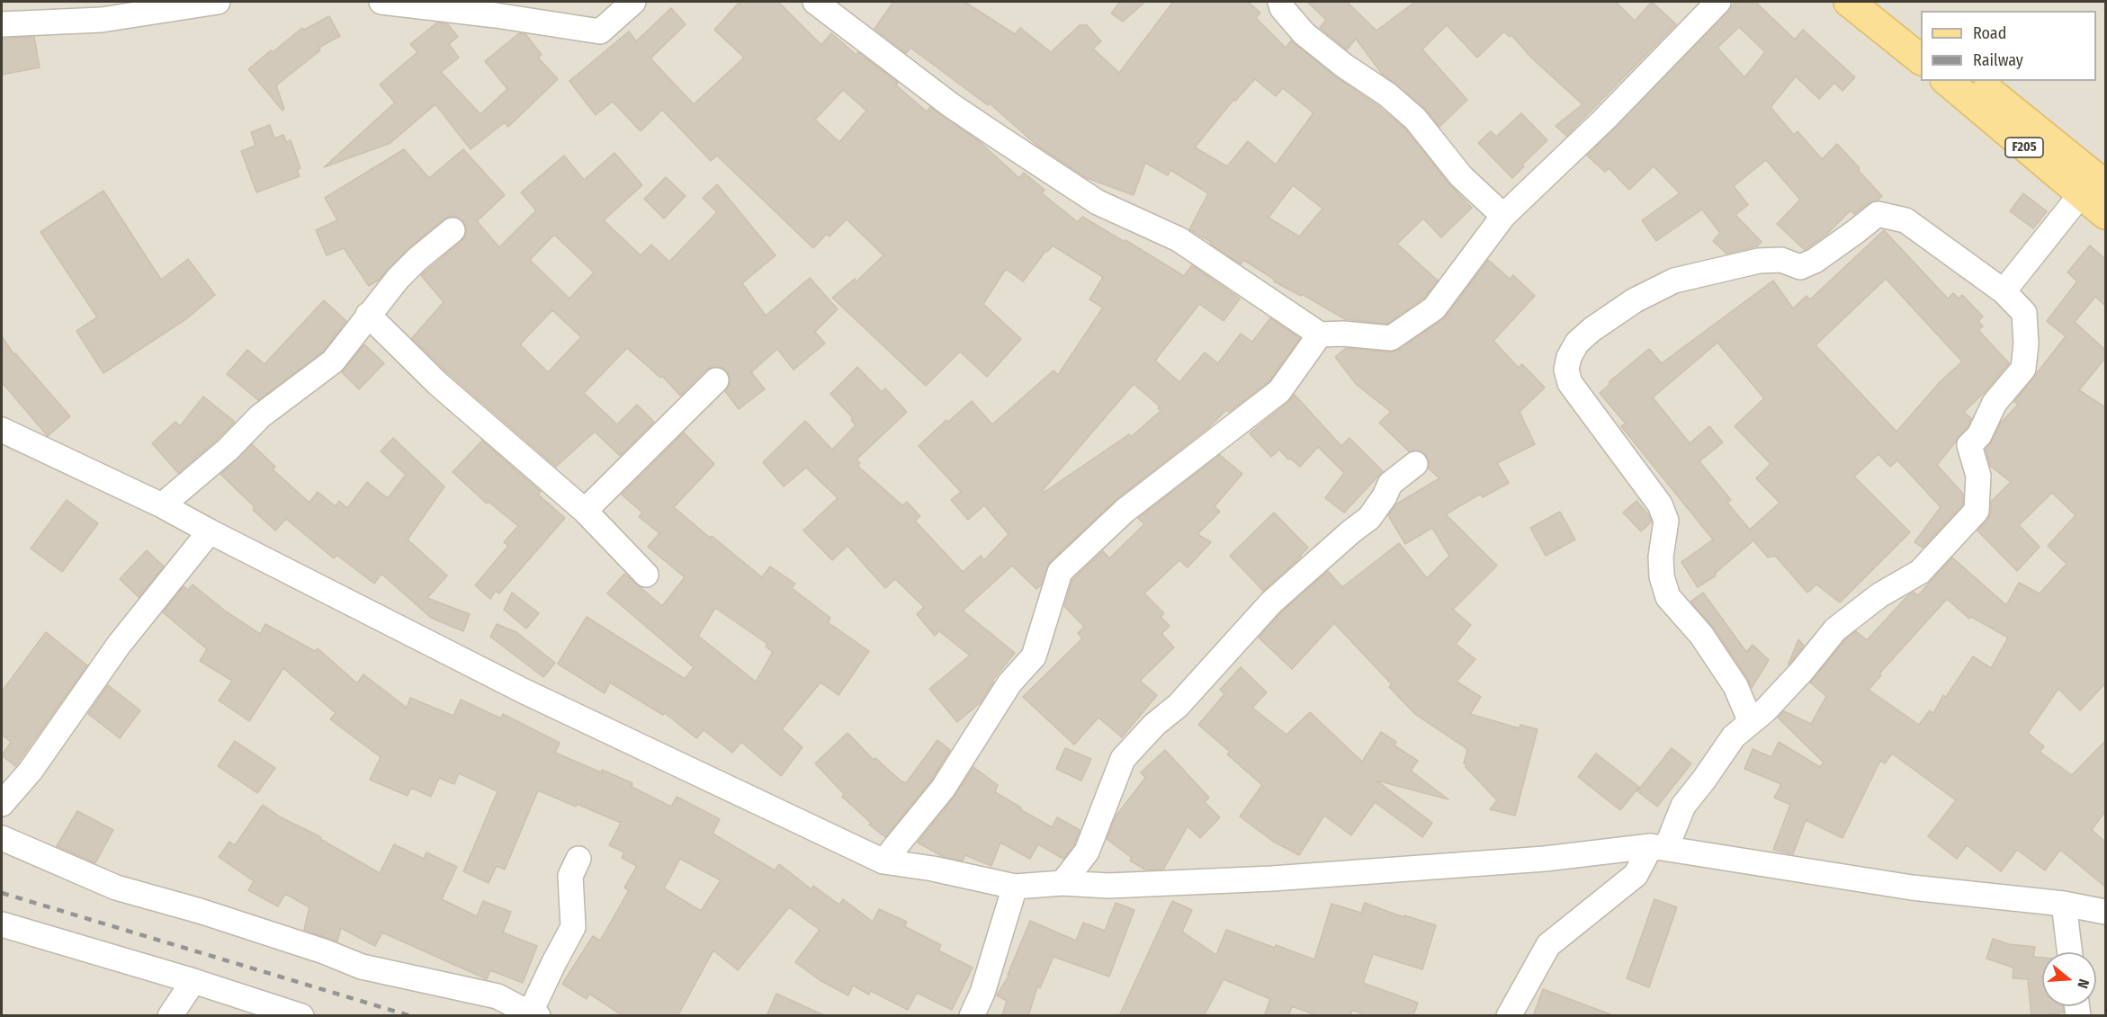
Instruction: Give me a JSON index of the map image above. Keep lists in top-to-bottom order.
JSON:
{
  "streets": {
    "main road": ["F205"]
  },
  "legend": ["Road", "Railway"],
  "north": "right"
}
